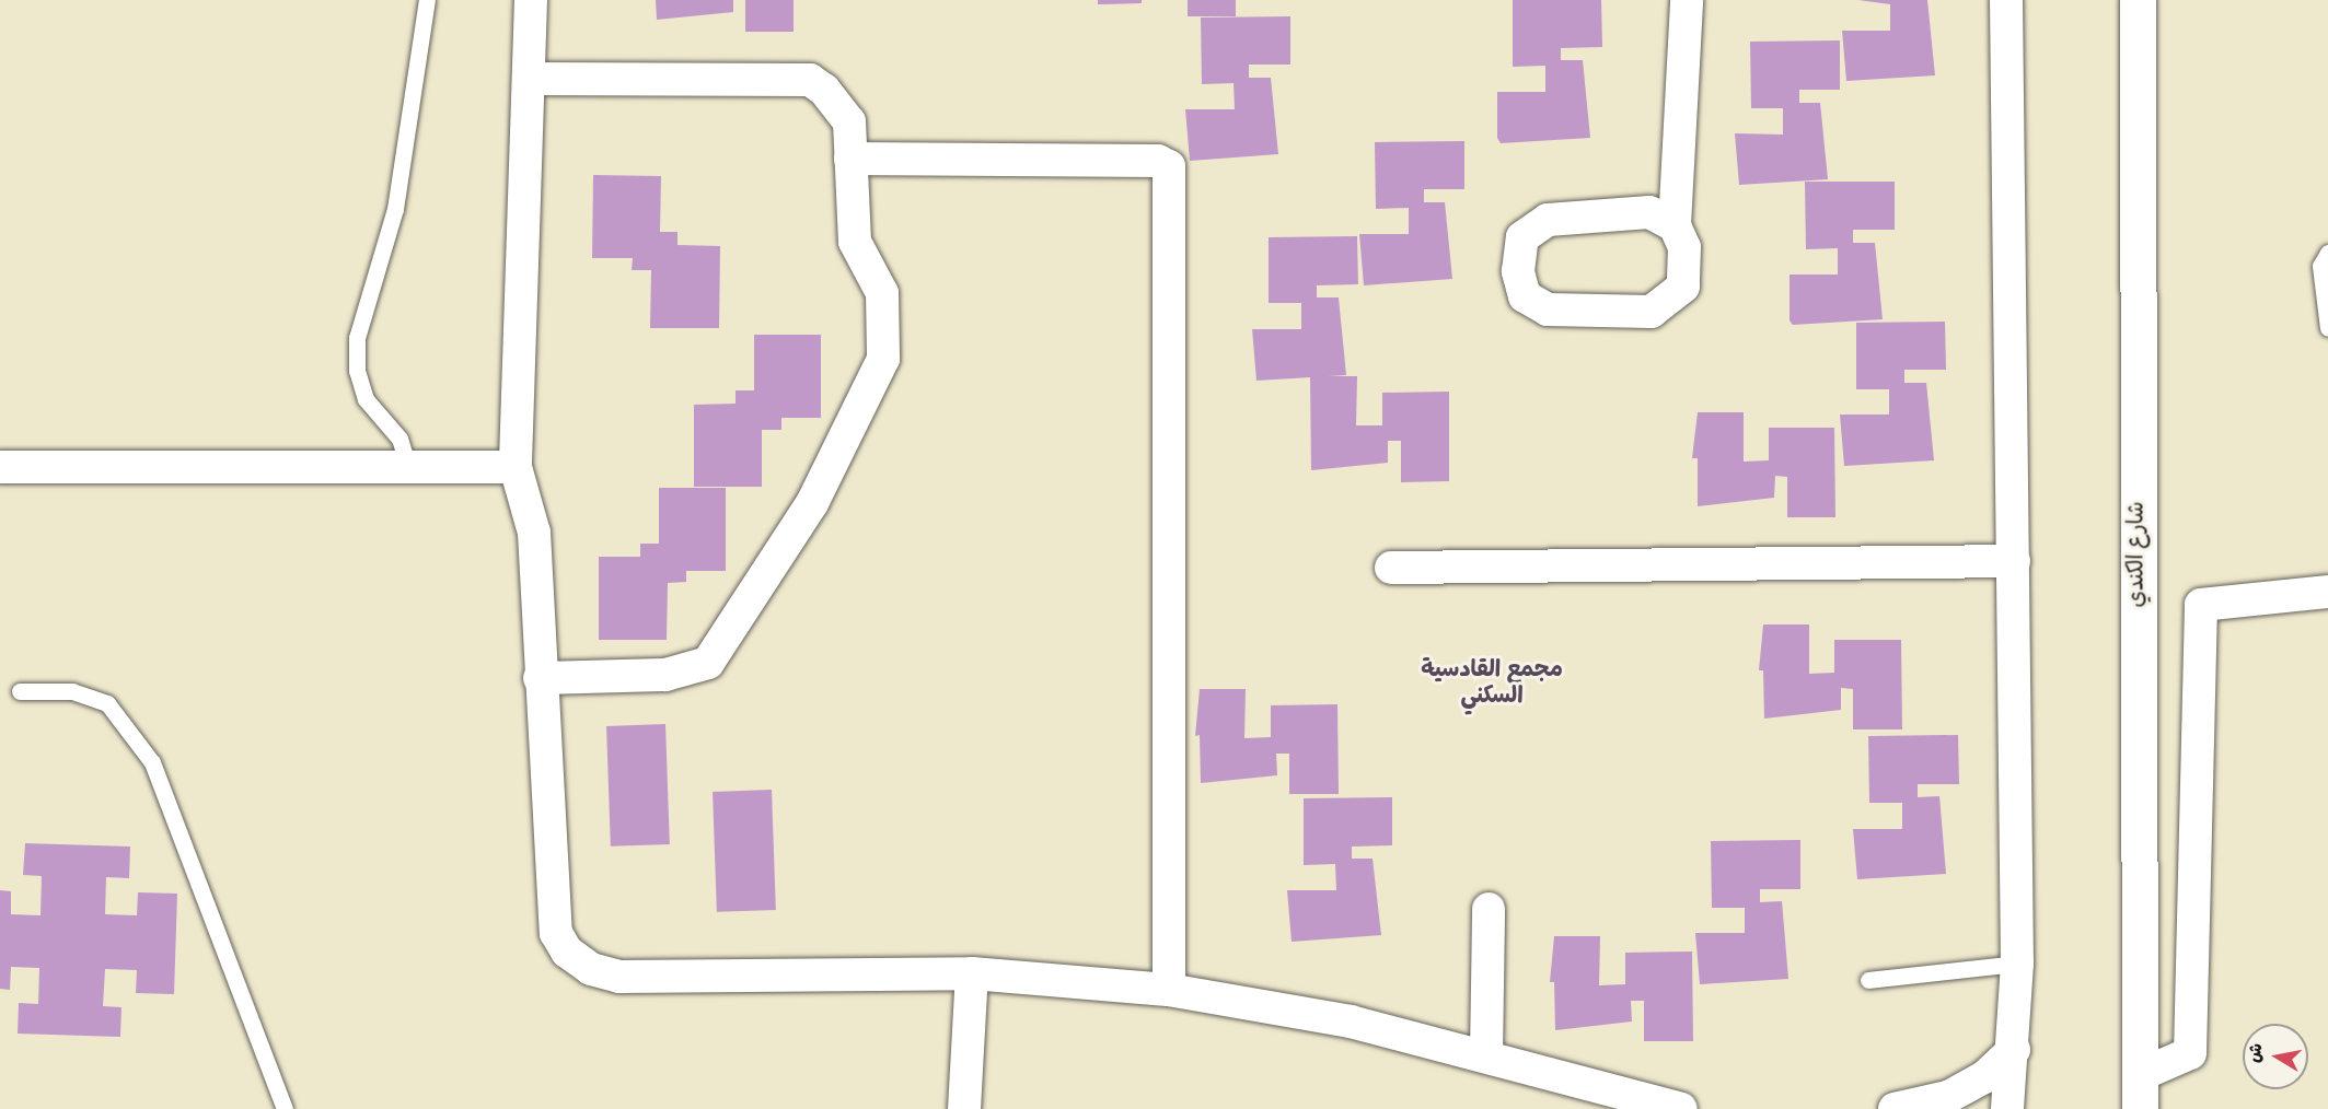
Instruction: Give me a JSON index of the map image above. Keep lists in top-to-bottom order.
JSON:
{
  "streets": {
    "street": ["شارع الكندي"]
  },
  "districts": ["مجمع القادسية السكني"],
  "north": "left"
}
